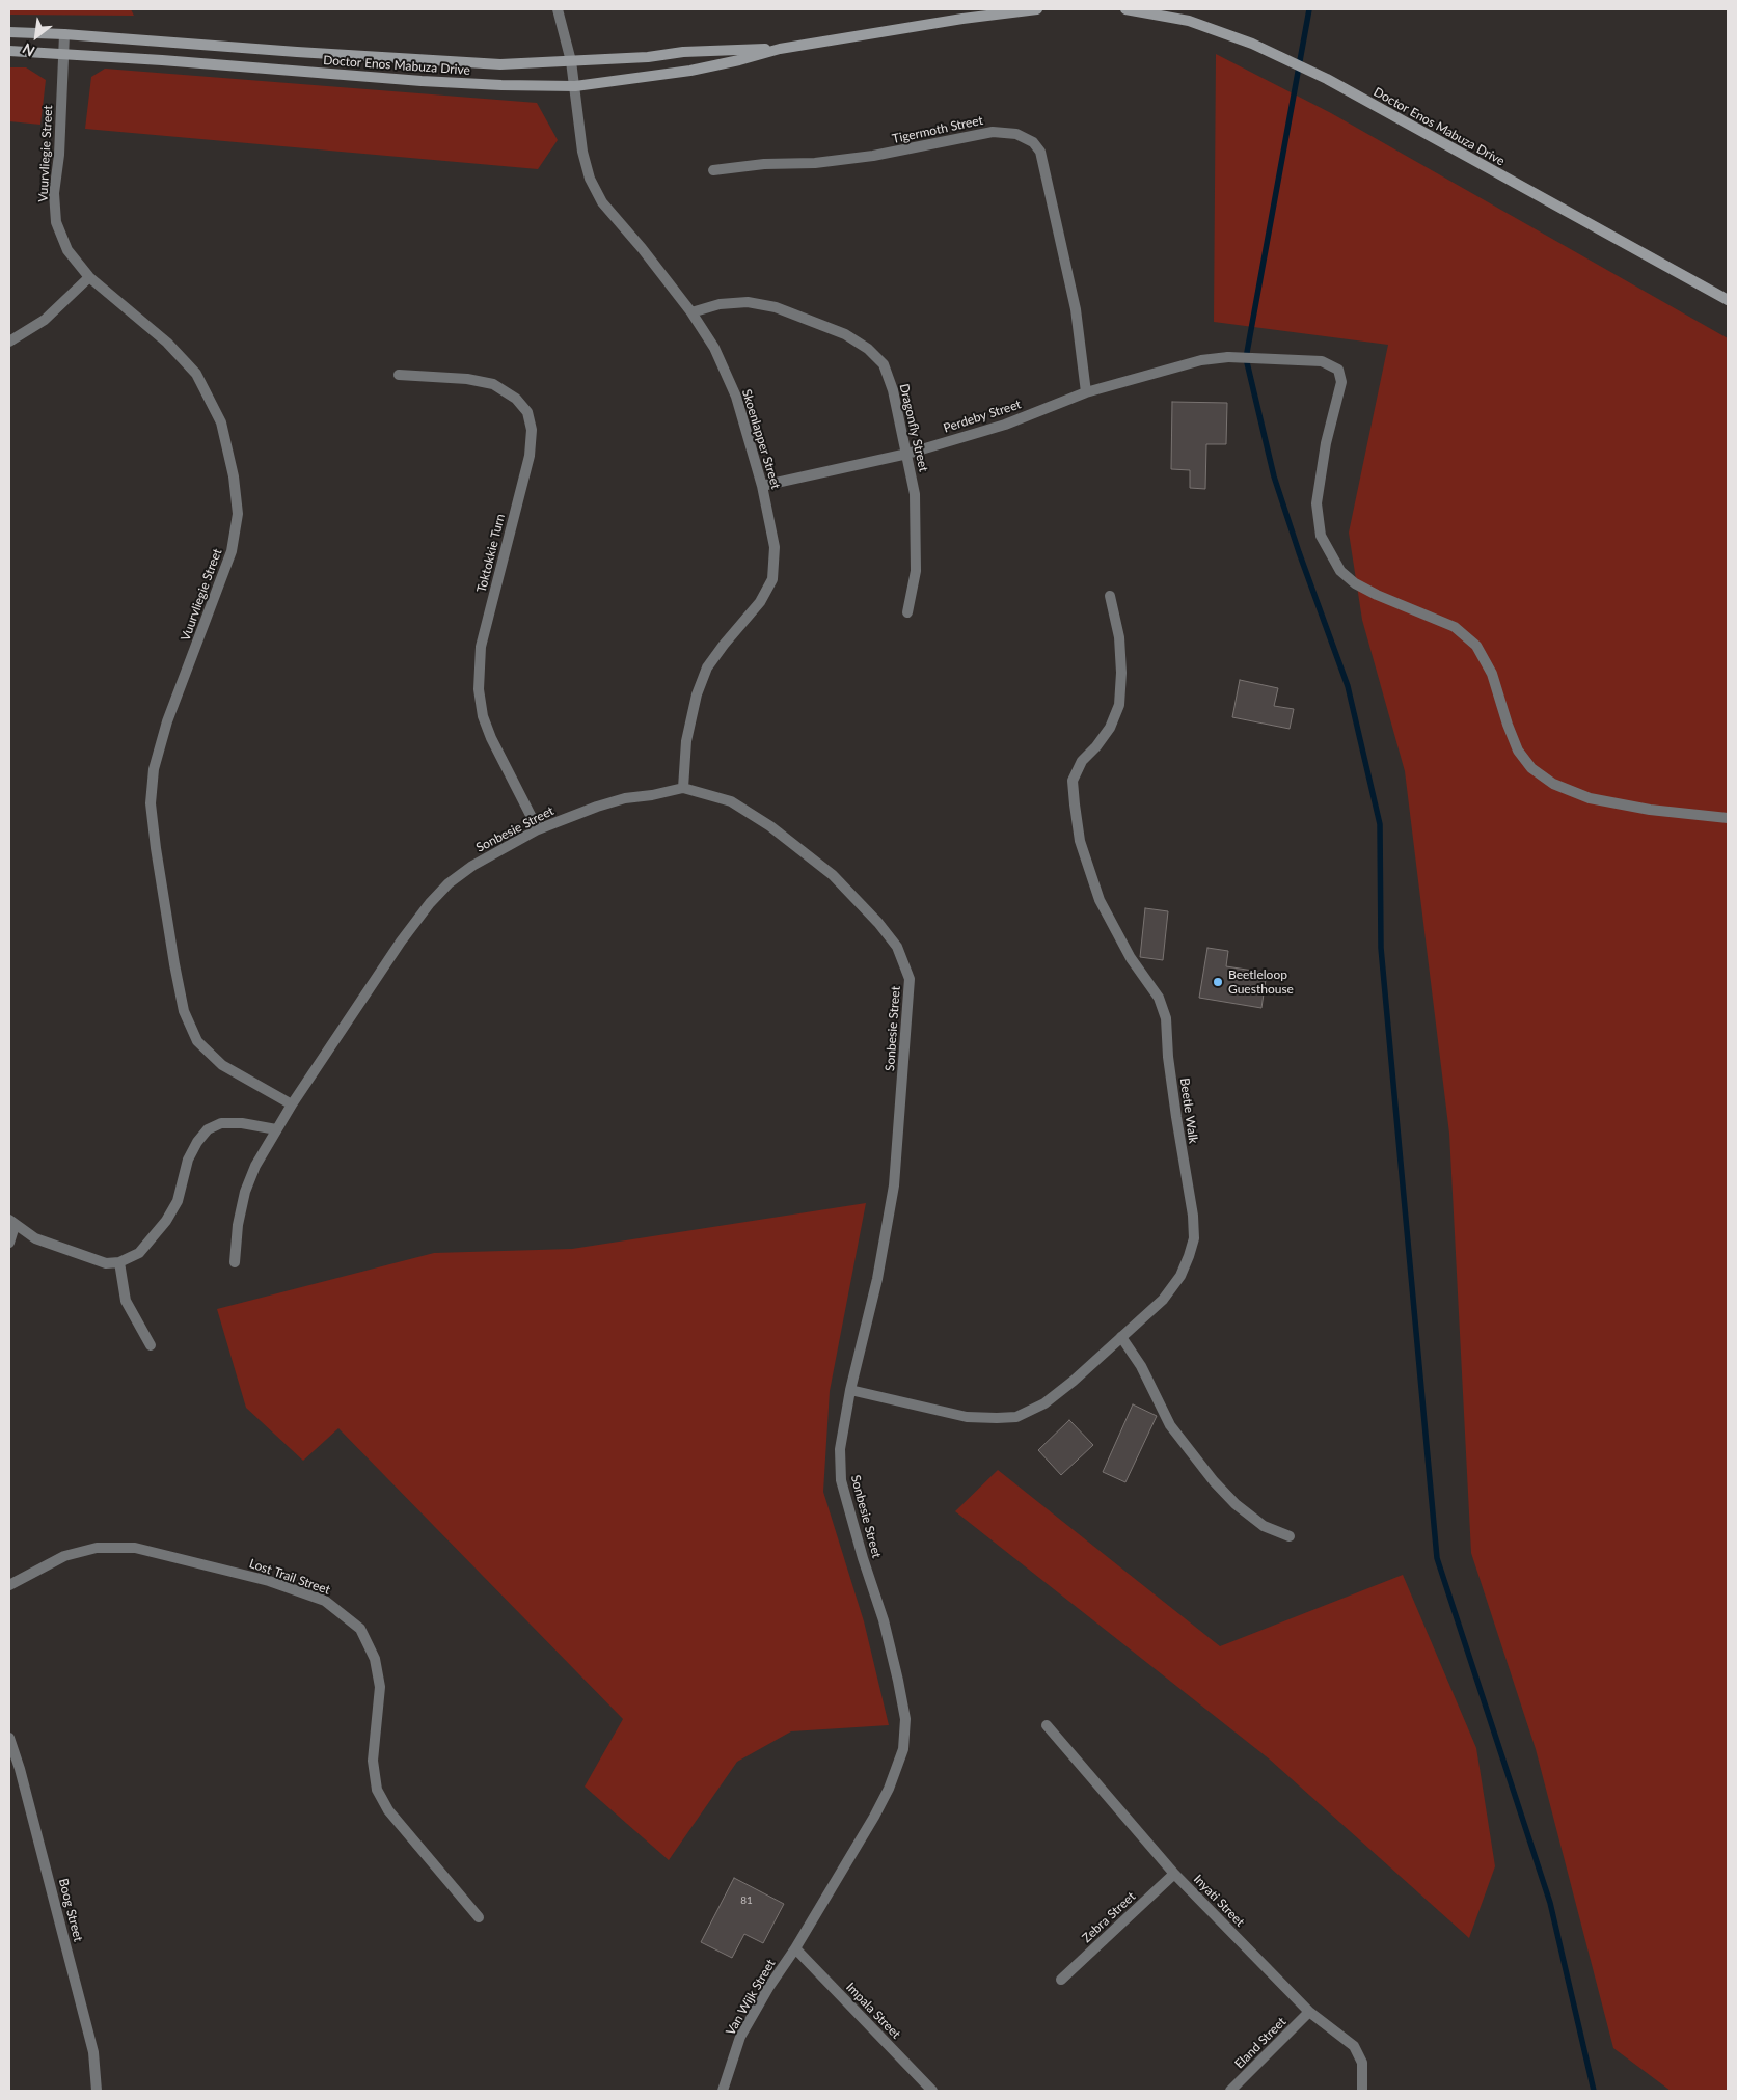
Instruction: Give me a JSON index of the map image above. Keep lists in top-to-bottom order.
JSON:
{
  "streets": {
    "main road": ["Doctor Enos Mabuza Drive"],
    "street": [
      "Tigermoth Street",
      "Vuurvliegie Street",
      "Perdeby Street",
      "Dragonfly Street",
      "Skoenlapper Street",
      "Toktokkie Turn",
      "Sonbesie Street",
      "Beetle Walk",
      "Lost Trail Street",
      "Inyati Street",
      "Boog Street",
      "Zebra Street",
      "Van Wijk Street",
      "Impala Street",
      "Eland Street"
    ]
  },
  "crossings": [
    ["Doctor Enos Mabuza Drive", "Vuurvliegie Street"],
    ["Doctor Enos Mabuza Drive", "Skoenlapper Street"],
    ["Tigermoth Street", "Perdeby Street"],
    ["Vuurvliegie Street", "Sonbesie Street"],
    ["Perdeby Street", "Dragonfly Street"],
    ["Perdeby Street", "Skoenlapper Street"],
    ["Dragonfly Street", "Skoenlapper Street"],
    ["Skoenlapper Street", "Sonbesie Street"],
    ["Toktokkie Turn", "Sonbesie Street"],
    ["Sonbesie Street", "Beetle Walk"],
    ["Sonbesie Street", "Van Wijk Street"],
    ["Sonbesie Street", "Impala Street"],
    ["Inyati Street", "Zebra Street"],
    ["Inyati Street", "Eland Street"],
    ["Van Wijk Street", "Impala Street"]
  ],
  "places": ["Beetleloop Guesthouse"],
  "house_numbers": ["81"],
  "north": "bottom left"
}
